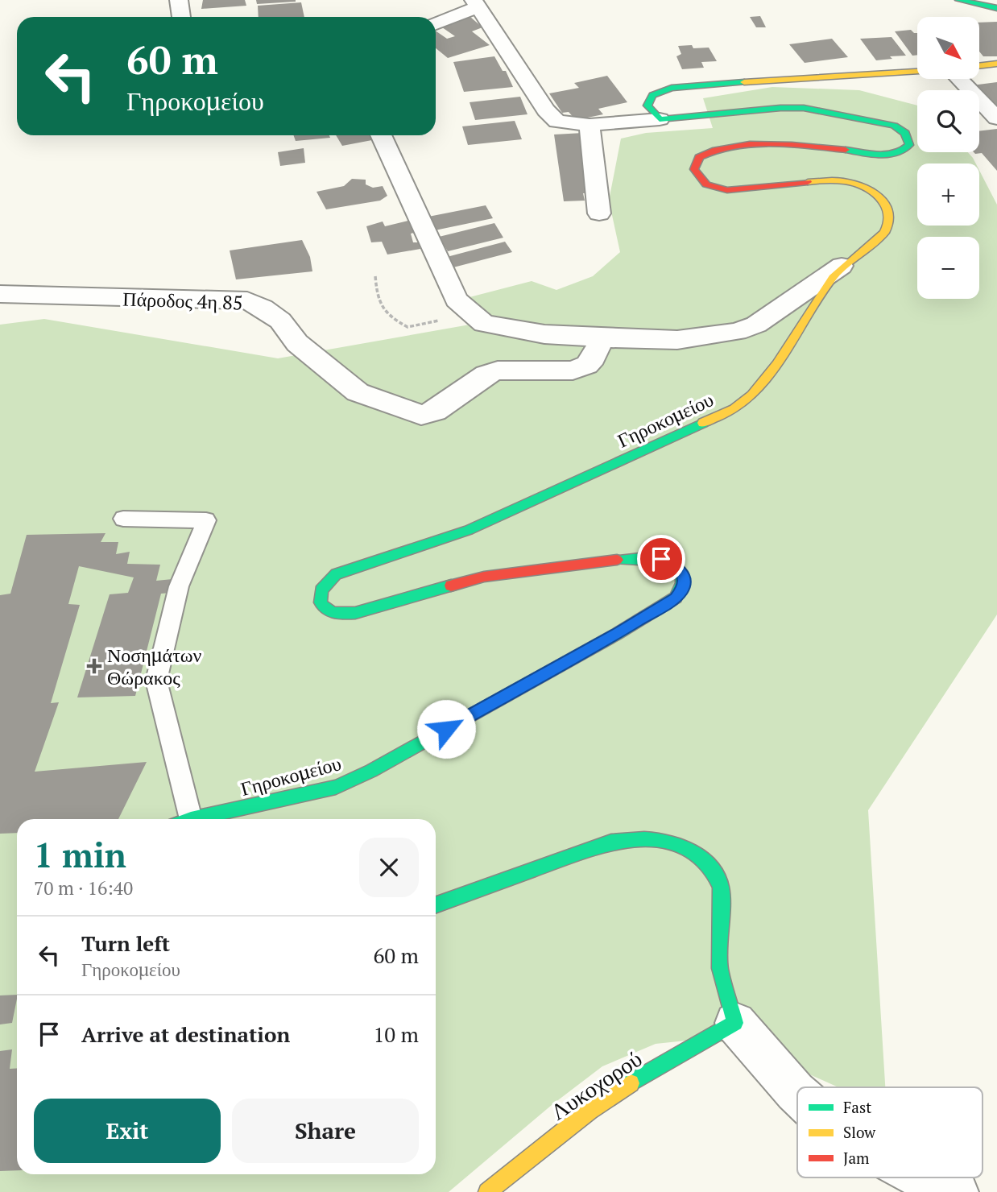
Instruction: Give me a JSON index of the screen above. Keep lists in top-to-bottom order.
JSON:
{
  "streets": {
    "street": ["Πάροδος 4η 85", "Γηροκομείου", "Λυκοχορού"]
  },
  "places": {
    "health": ["Νοσημάτων Θώρακος"]
  },
  "legend": ["Fast", "Slow", "Jam"],
  "north": "bottom right",
  "page": {
    "map_buttons": ["+", "−"],
    "turn": ["60 m", "Γηροκομείου"],
    "heading": ["1 min", "70 m · 16:40"],
    "list": [
      {
        "name": "Turn left",
        "note": "Γηροκομείου",
        "value": "60 m"
      },
      {
        "name": "Arrive at destination",
        "value": "10 m"
      }
    ],
    "buttons": ["Exit", "Share"]
  }
}
